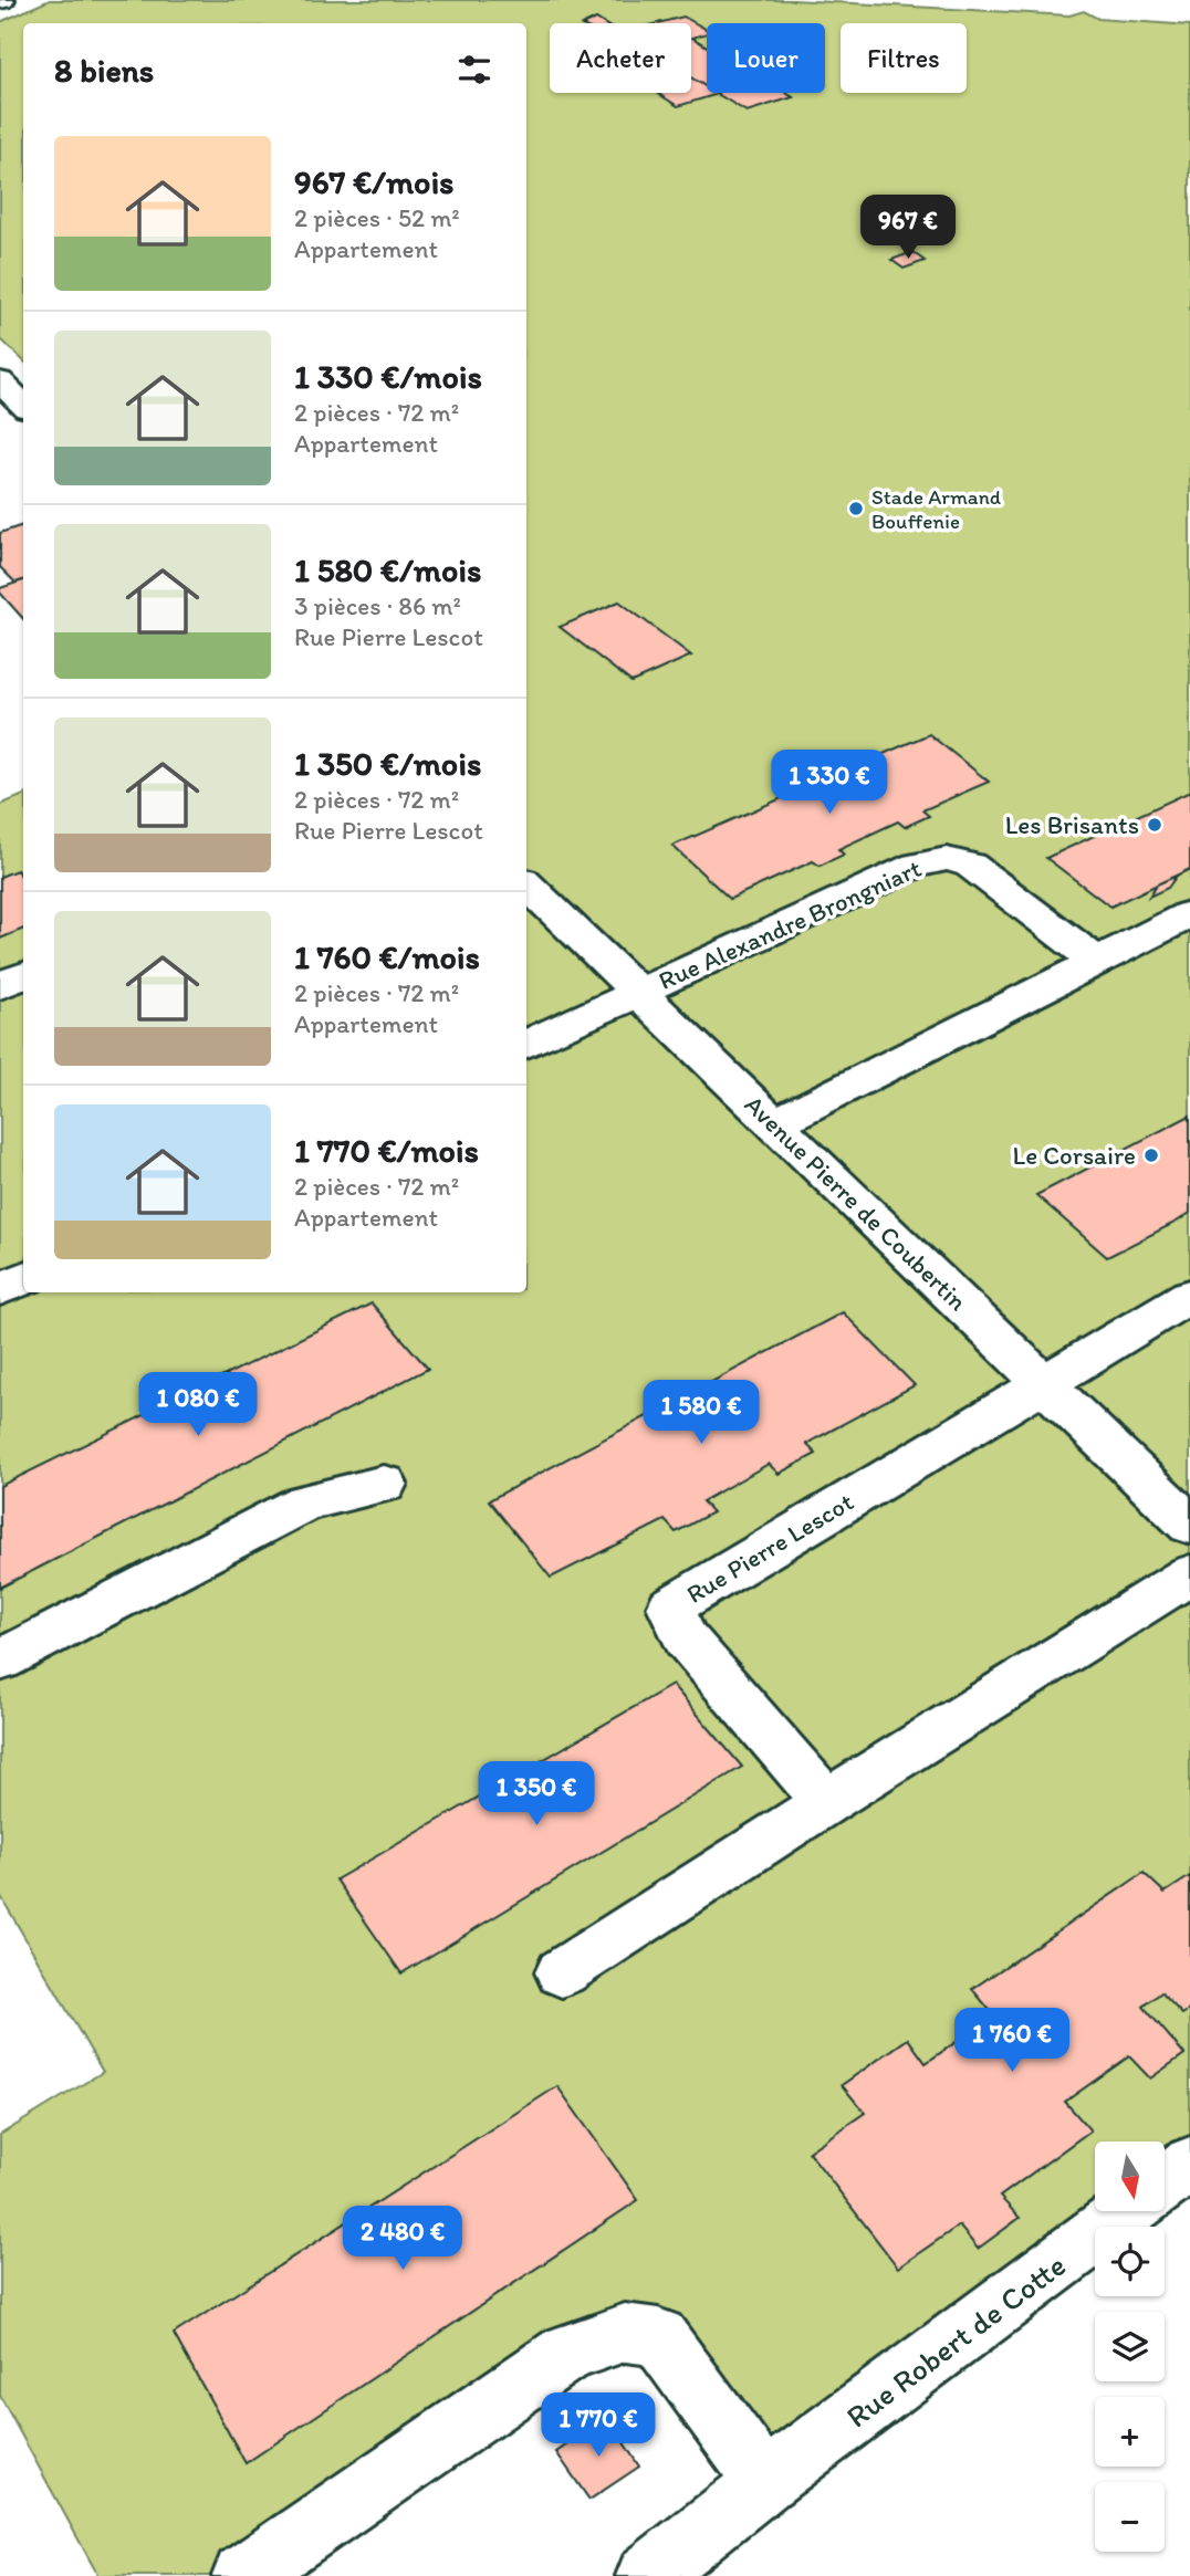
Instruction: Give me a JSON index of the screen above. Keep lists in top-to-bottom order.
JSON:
{
  "streets": {
    "street": [
      "Rue Alexandre Brongniart",
      "Avenue Pierre de Coubertin",
      "Rue Pierre Lescot",
      "Rue Robert de Cotte"
    ]
  },
  "crossings": [
    ["Rue Alexandre Brongniart", "Avenue Pierre de Coubertin"],
    ["Avenue Pierre de Coubertin", "Rue Pierre Lescot"]
  ],
  "places": ["Stade Armand Bouffenie", "Les Brisants", "Le Corsaire"],
  "north": "bottom",
  "page": {
    "chip": ["Acheter", "Louer", "Filtres"],
    "heading": "8 biens",
    "list": [
      {
        "name": "967 €/mois",
        "note": "2 pièces · 52 m² · Appartement"
      },
      {
        "name": "1 330 €/mois",
        "note": "2 pièces · 72 m² · Appartement"
      },
      {
        "name": "1 580 €/mois",
        "note": "3 pièces · 86 m² · Rue Pierre Lescot"
      },
      {
        "name": "1 350 €/mois",
        "note": "2 pièces · 72 m² · Rue Pierre Lescot"
      },
      {
        "name": "1 760 €/mois",
        "note": "2 pièces · 72 m² · Appartement"
      },
      {
        "name": "1 770 €/mois",
        "note": "2 pièces · 72 m² · Appartement"
      }
    ],
    "price": [
      "967 €",
      "1 330 €",
      "1 080 €",
      "1 580 €",
      "1 350 €",
      "1 760 €",
      "2 480 €",
      "1 770 €"
    ],
    "map_buttons": ["+", "−"]
  }
}
